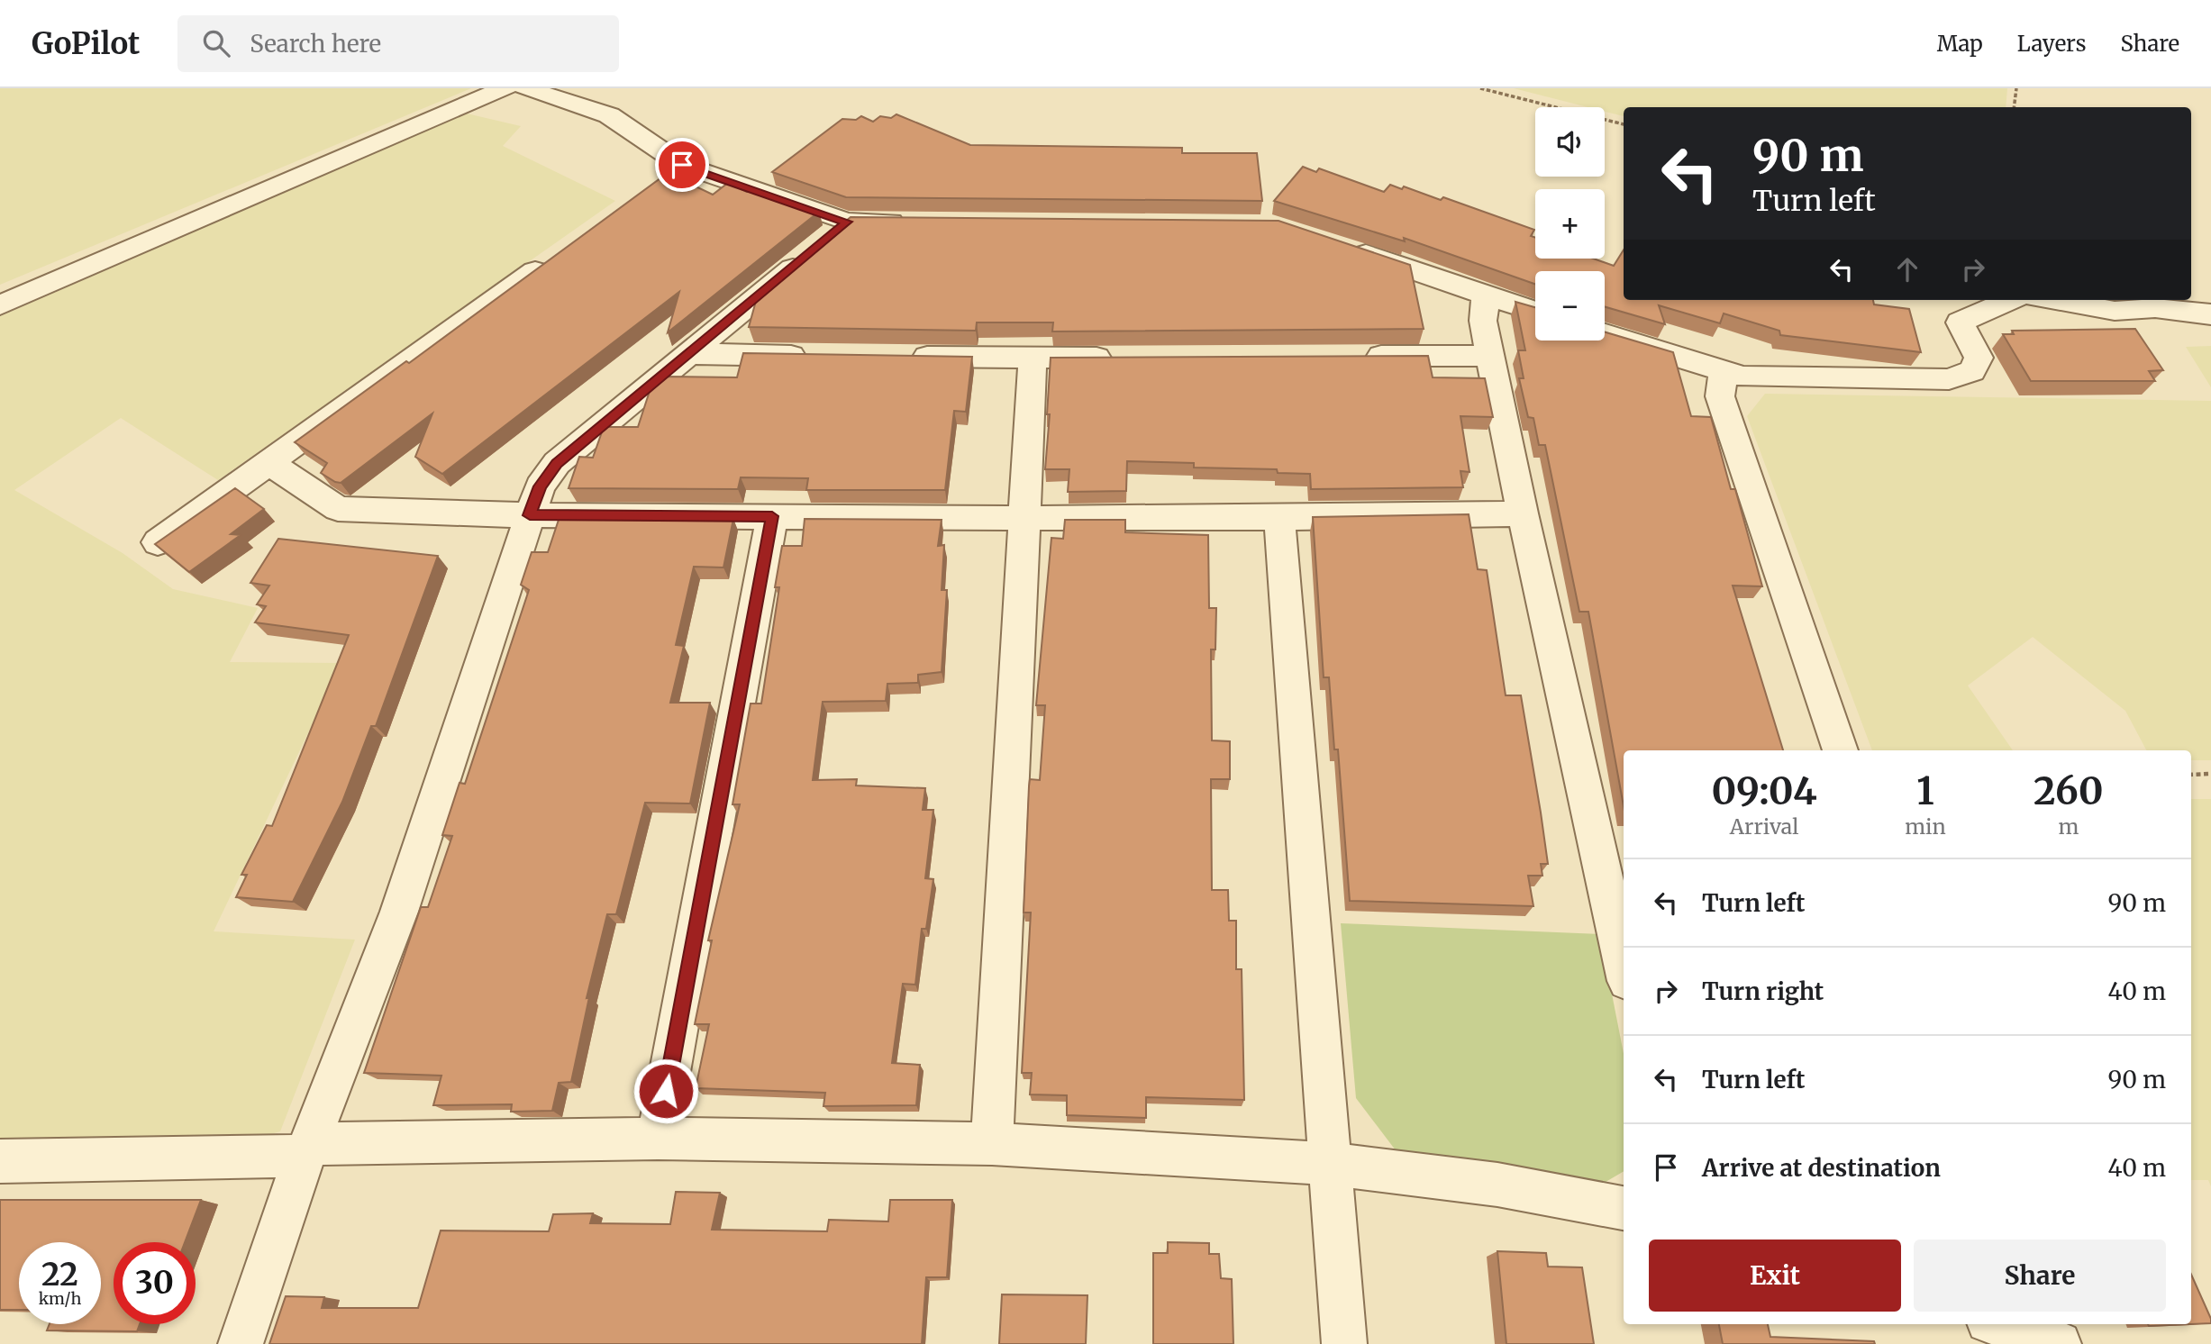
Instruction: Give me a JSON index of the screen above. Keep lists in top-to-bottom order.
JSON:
{
  "page": {
    "header": "GoPilot",
    "search": "Search here",
    "nav": ["Map", "Layers", "Share"],
    "map_buttons": ["+", "−"],
    "turn": ["90 m", "Turn left"],
    "eta": [
      "09:04",
      "Arrival",
      "1",
      "min",
      "260",
      "m"
    ],
    "list": [
      {
        "name": "Turn left",
        "value": "90 m"
      },
      {
        "name": "Turn right",
        "value": "40 m"
      },
      {
        "name": "Turn left",
        "value": "90 m"
      },
      {
        "name": "Arrive at destination",
        "value": "40 m"
      }
    ],
    "buttons": ["Exit", "Share"],
    "speed": "22 km/h",
    "limit": "30"
  }
}
